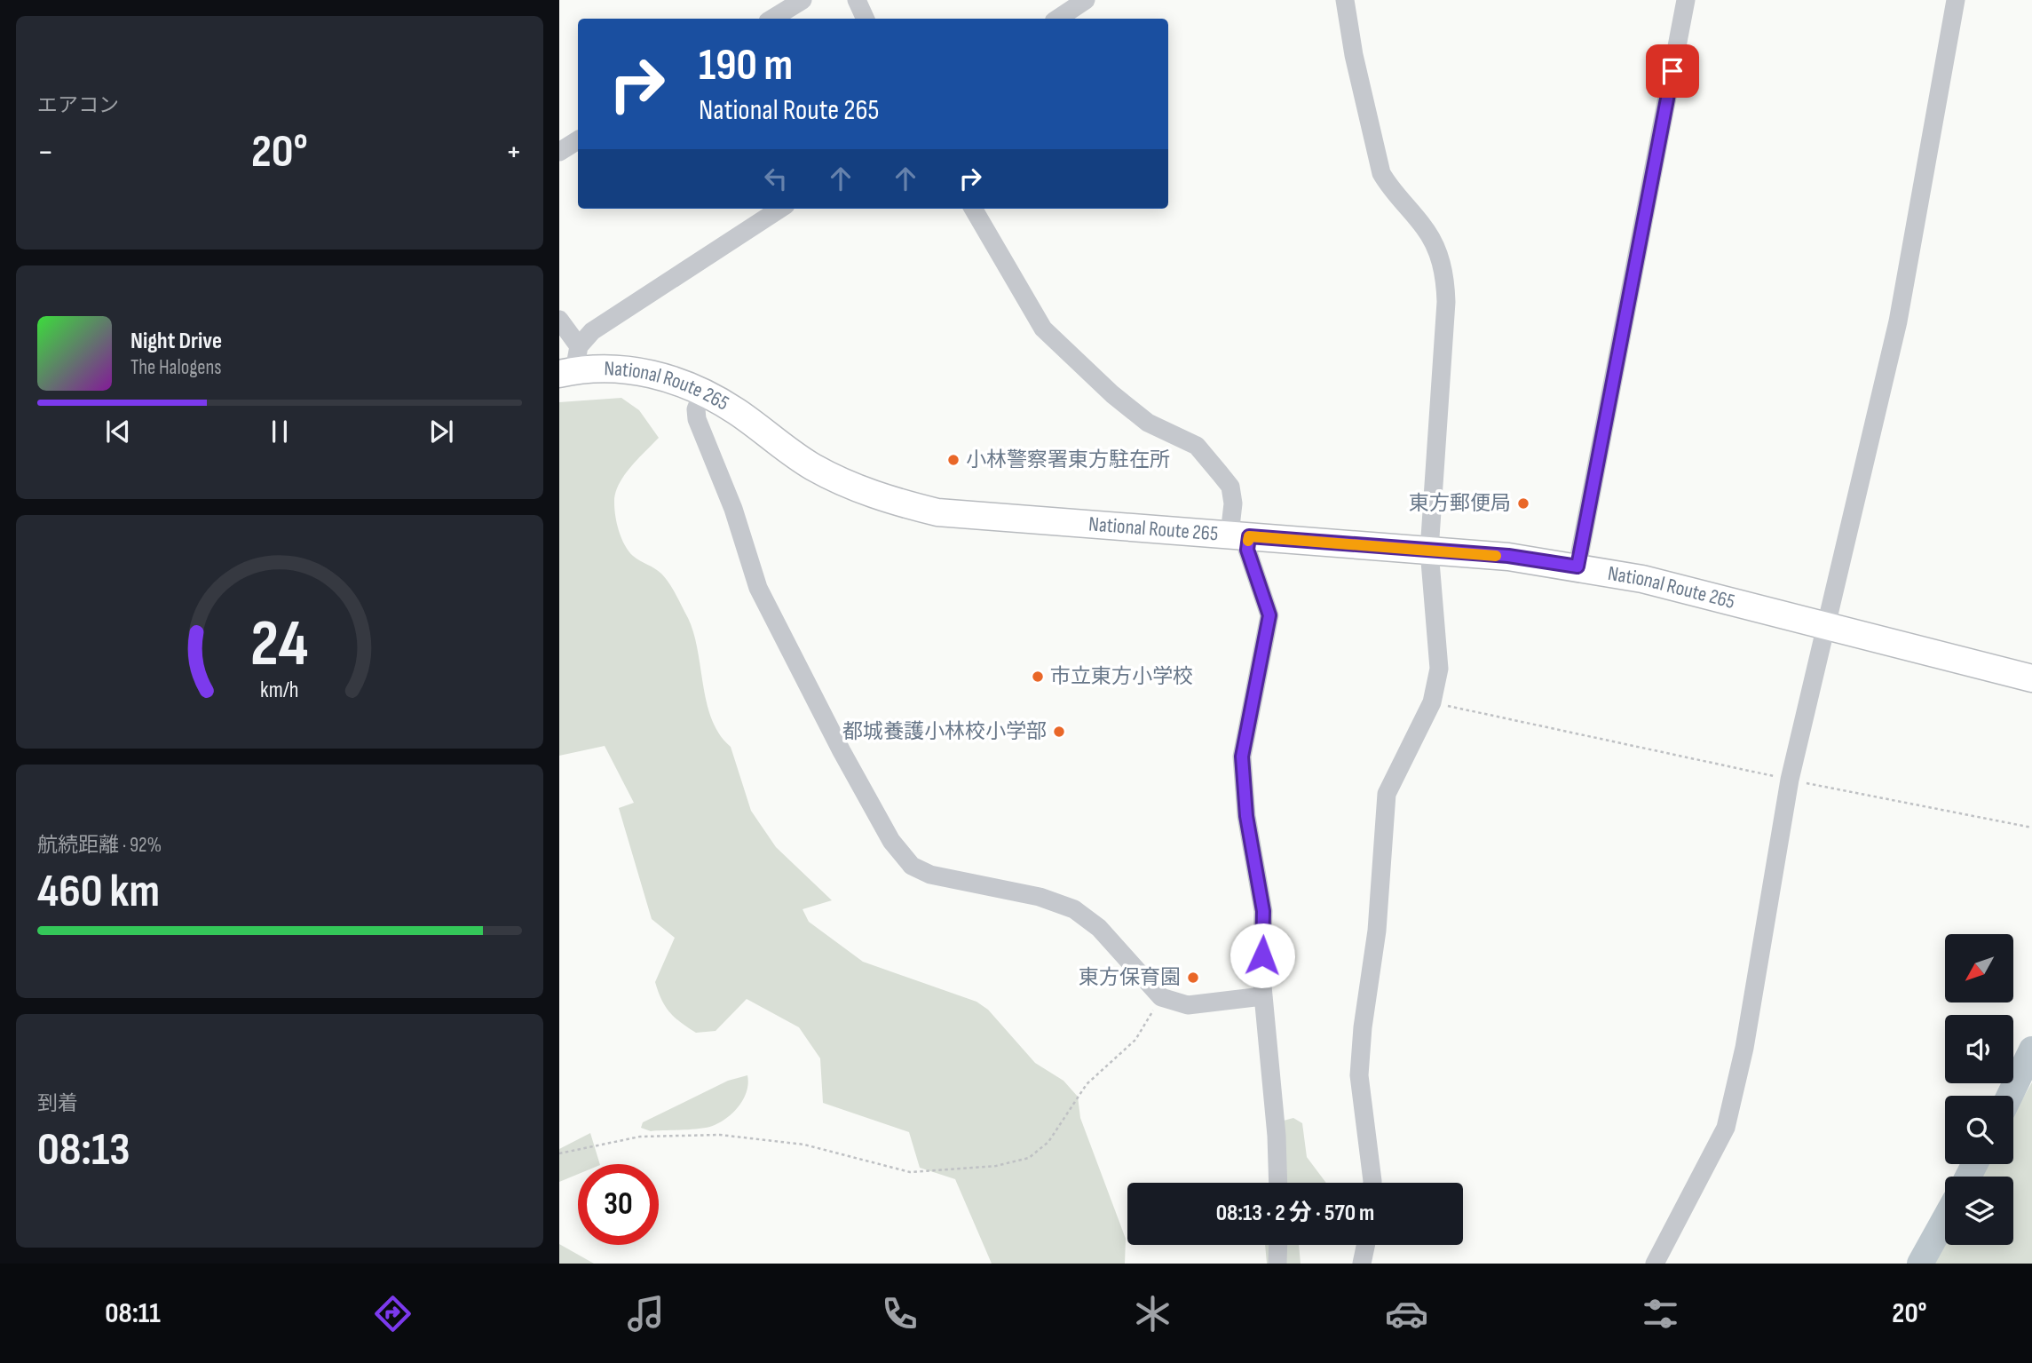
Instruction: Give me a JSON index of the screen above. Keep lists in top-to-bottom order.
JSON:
{
  "streets": {
    "highway": ["National Route 265"]
  },
  "places": [
    "小林警察署東方駐在所",
    "東方郵便局",
    "市立東方小学校",
    "都城養護小林校小学部",
    "東方保育園"
  ],
  "north": "bottom left",
  "page": {
    "tile": [
      "エアコン",
      ["航続距離 · 92%", "460 km"],
      ["到着", "08:13"]
    ],
    "turn": ["190 m", "National Route 265"],
    "heat": ["−", "20°", "+"],
    "song": ["Night Drive", "The Halogens"],
    "limit": "30",
    "trip": "08:13 · 2 分 · 570 m",
    "tabs": ["08:11", "20°"],
    "gauge": ["24", "km/h"]
  }
}
